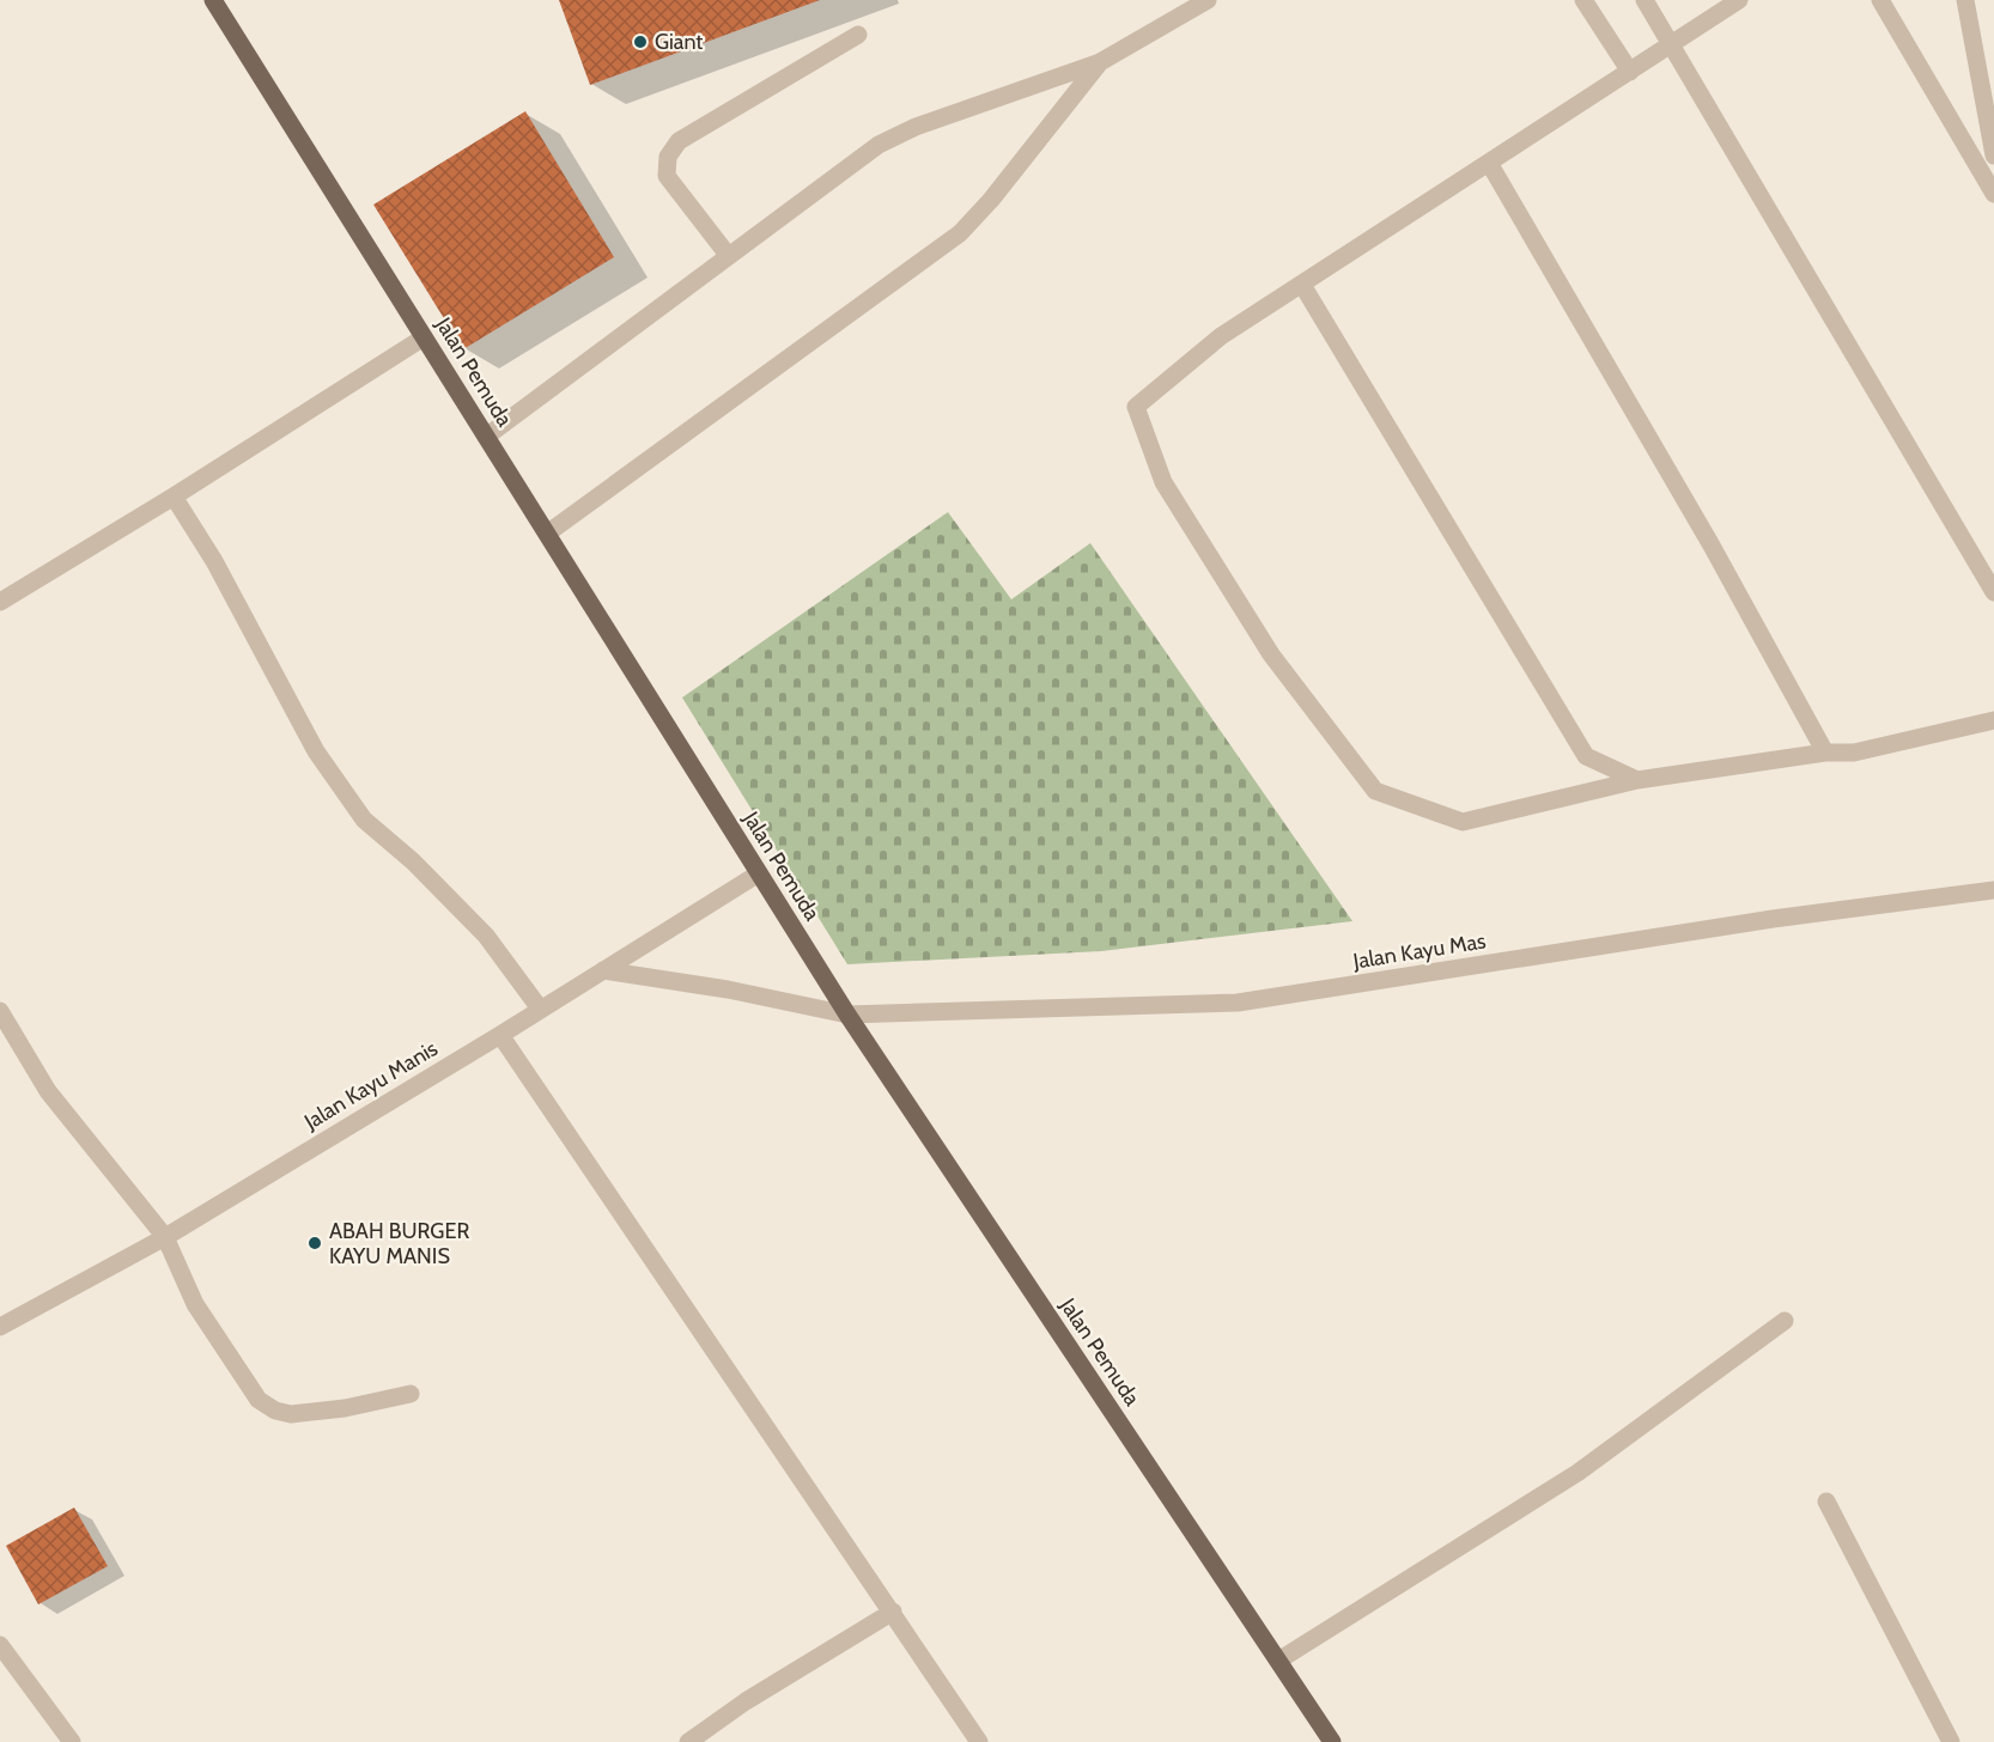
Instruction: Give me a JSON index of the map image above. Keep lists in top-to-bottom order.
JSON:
{
  "streets": {
    "main road": ["Jalan Pemuda"],
    "street": ["Jalan Kayu Mas", "Jalan Kayu Manis"]
  },
  "crossings": [
    ["Jalan Pemuda", "Jalan Kayu Mas"],
    ["Jalan Pemuda", "Jalan Kayu Manis"],
    ["Jalan Kayu Mas", "Jalan Kayu Manis"]
  ],
  "places": ["Giant", "ABAH BURGER KAYU MANIS"]
}
